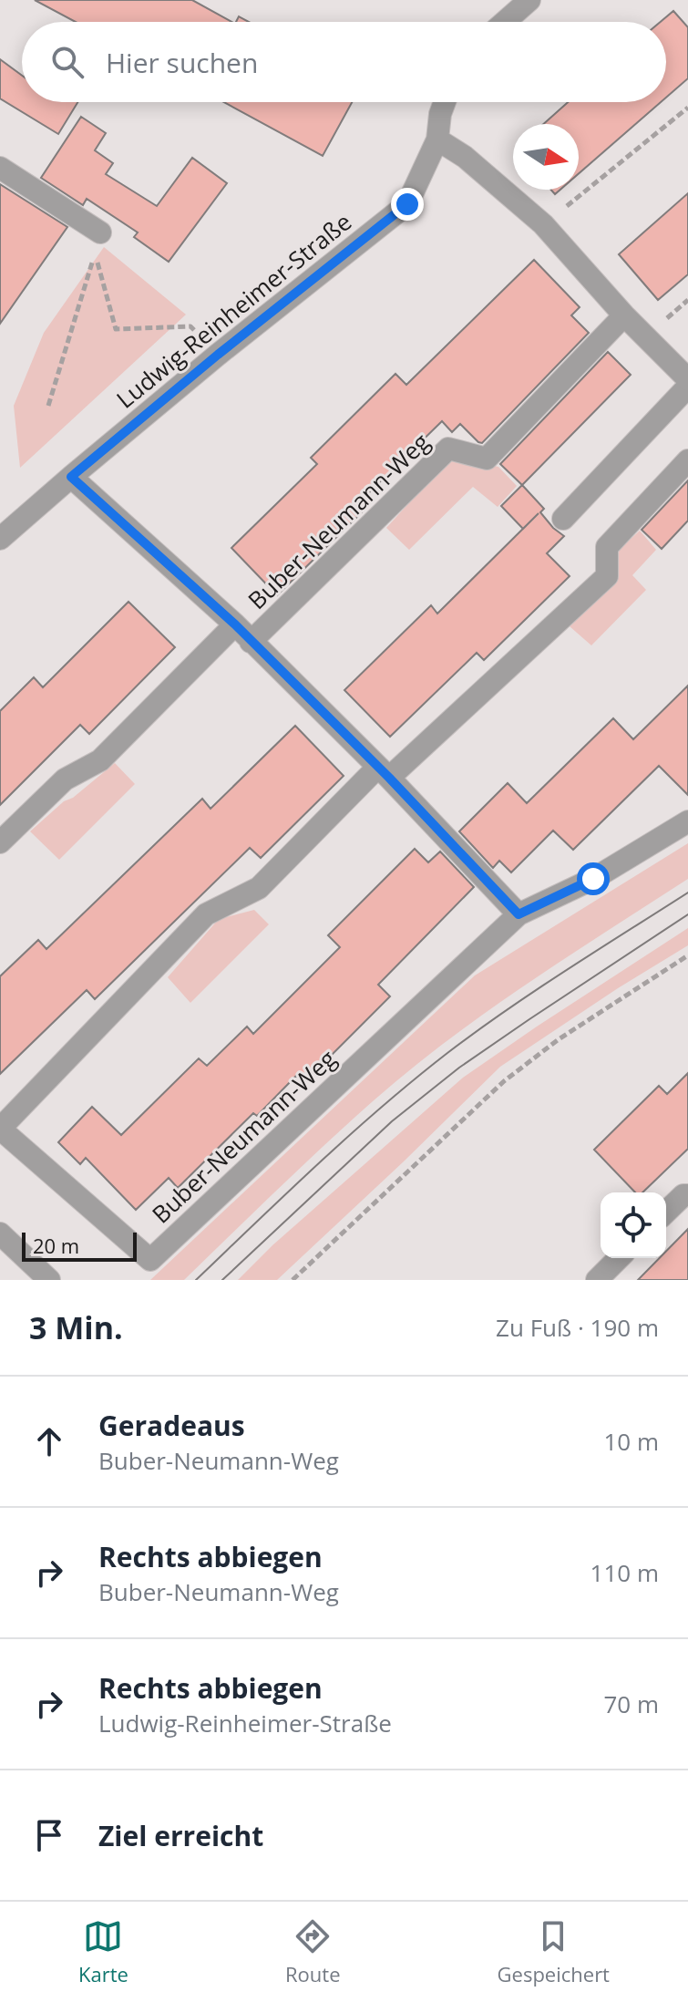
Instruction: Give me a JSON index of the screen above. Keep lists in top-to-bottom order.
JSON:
{
  "streets": {
    "street": ["Ludwig-Reinheimer-Straße", "Buber-Neumann-Weg"]
  },
  "crossings": [
    ["Ludwig-Reinheimer-Straße", "Buber-Neumann-Weg"]
  ],
  "scale_bar": "20 m",
  "north": "right",
  "page": {
    "search": "Hier suchen",
    "scale": "20 m",
    "heading": ["3 Min.", "Zu Fuß · 190 m"],
    "list": [
      ["Geradeaus", "Buber-Neumann-Weg", "10 m"],
      ["Rechts abbiegen", "Buber-Neumann-Weg", "110 m"],
      ["Rechts abbiegen", "Ludwig-Reinheimer-Straße", "70 m"],
      "Ziel erreicht"
    ],
    "nav": ["Karte", "Route", "Gespeichert"]
  }
}
